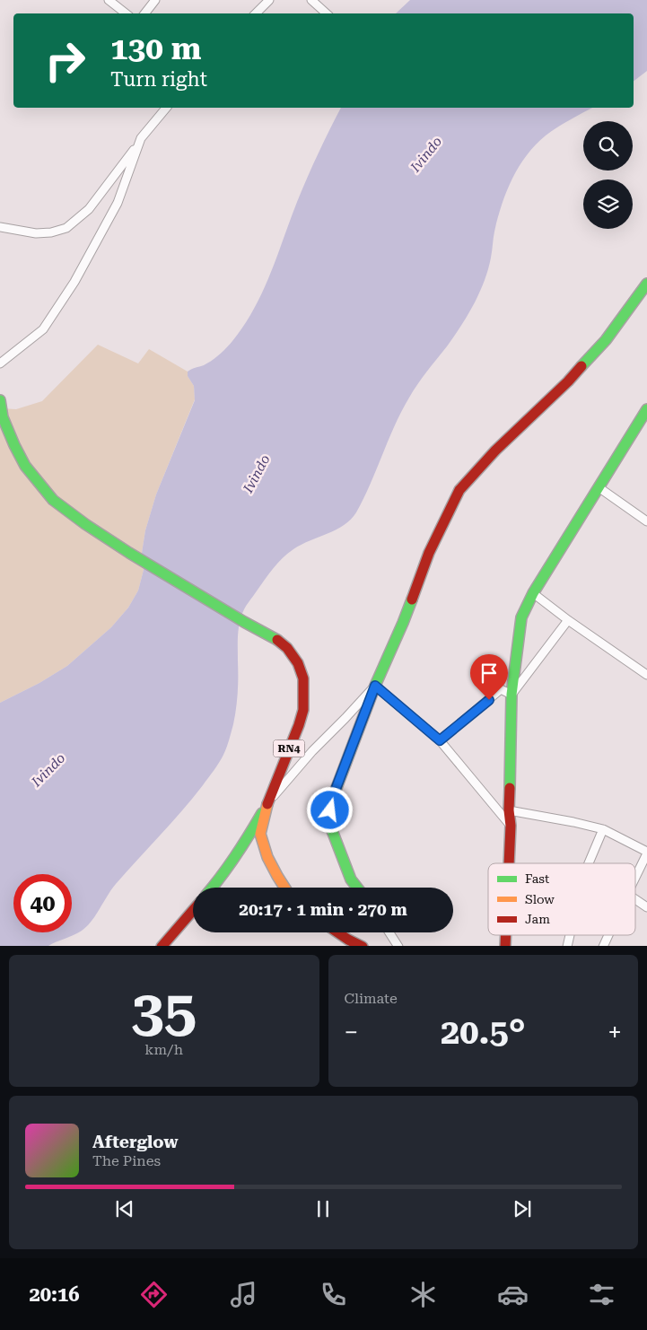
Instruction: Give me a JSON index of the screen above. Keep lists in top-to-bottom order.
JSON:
{
  "streets": {
    "main road": ["RN4"]
  },
  "water": ["Ivindo"],
  "legend": ["Fast", "Slow", "Jam"],
  "page": {
    "turn": ["130 m", "Turn right"],
    "limit": "40",
    "trip": "20:17 · 1 min · 270 m",
    "tile": [
      ["35", "km/h"],
      "Climate"
    ],
    "heat": ["−", "20.5°", "+"],
    "song": ["Afterglow", "The Pines"],
    "tabs": "20:16"
  }
}
